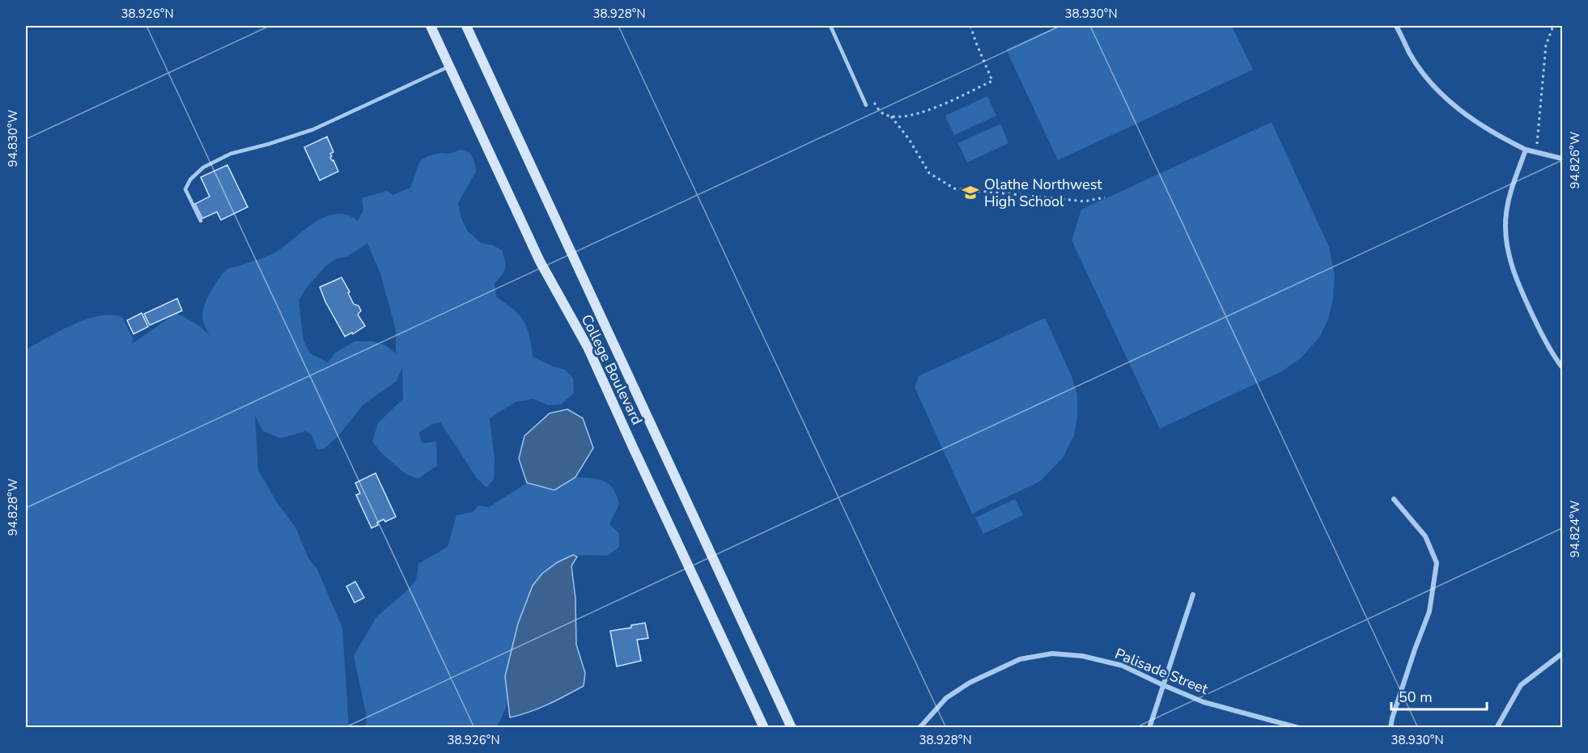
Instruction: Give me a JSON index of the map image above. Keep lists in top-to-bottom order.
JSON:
{
  "streets": {
    "main road": ["College Boulevard"],
    "street": ["Palisade Street"]
  },
  "places": {
    "school or university": ["Olathe Northwest High School"]
  },
  "scale_bar": "50 m",
  "coordinates": [
    "38.926°N",
    "38.928°N",
    "38.930°N",
    "94.830°W",
    "94.826°W",
    "94.828°W",
    "94.824°W"
  ]
}
